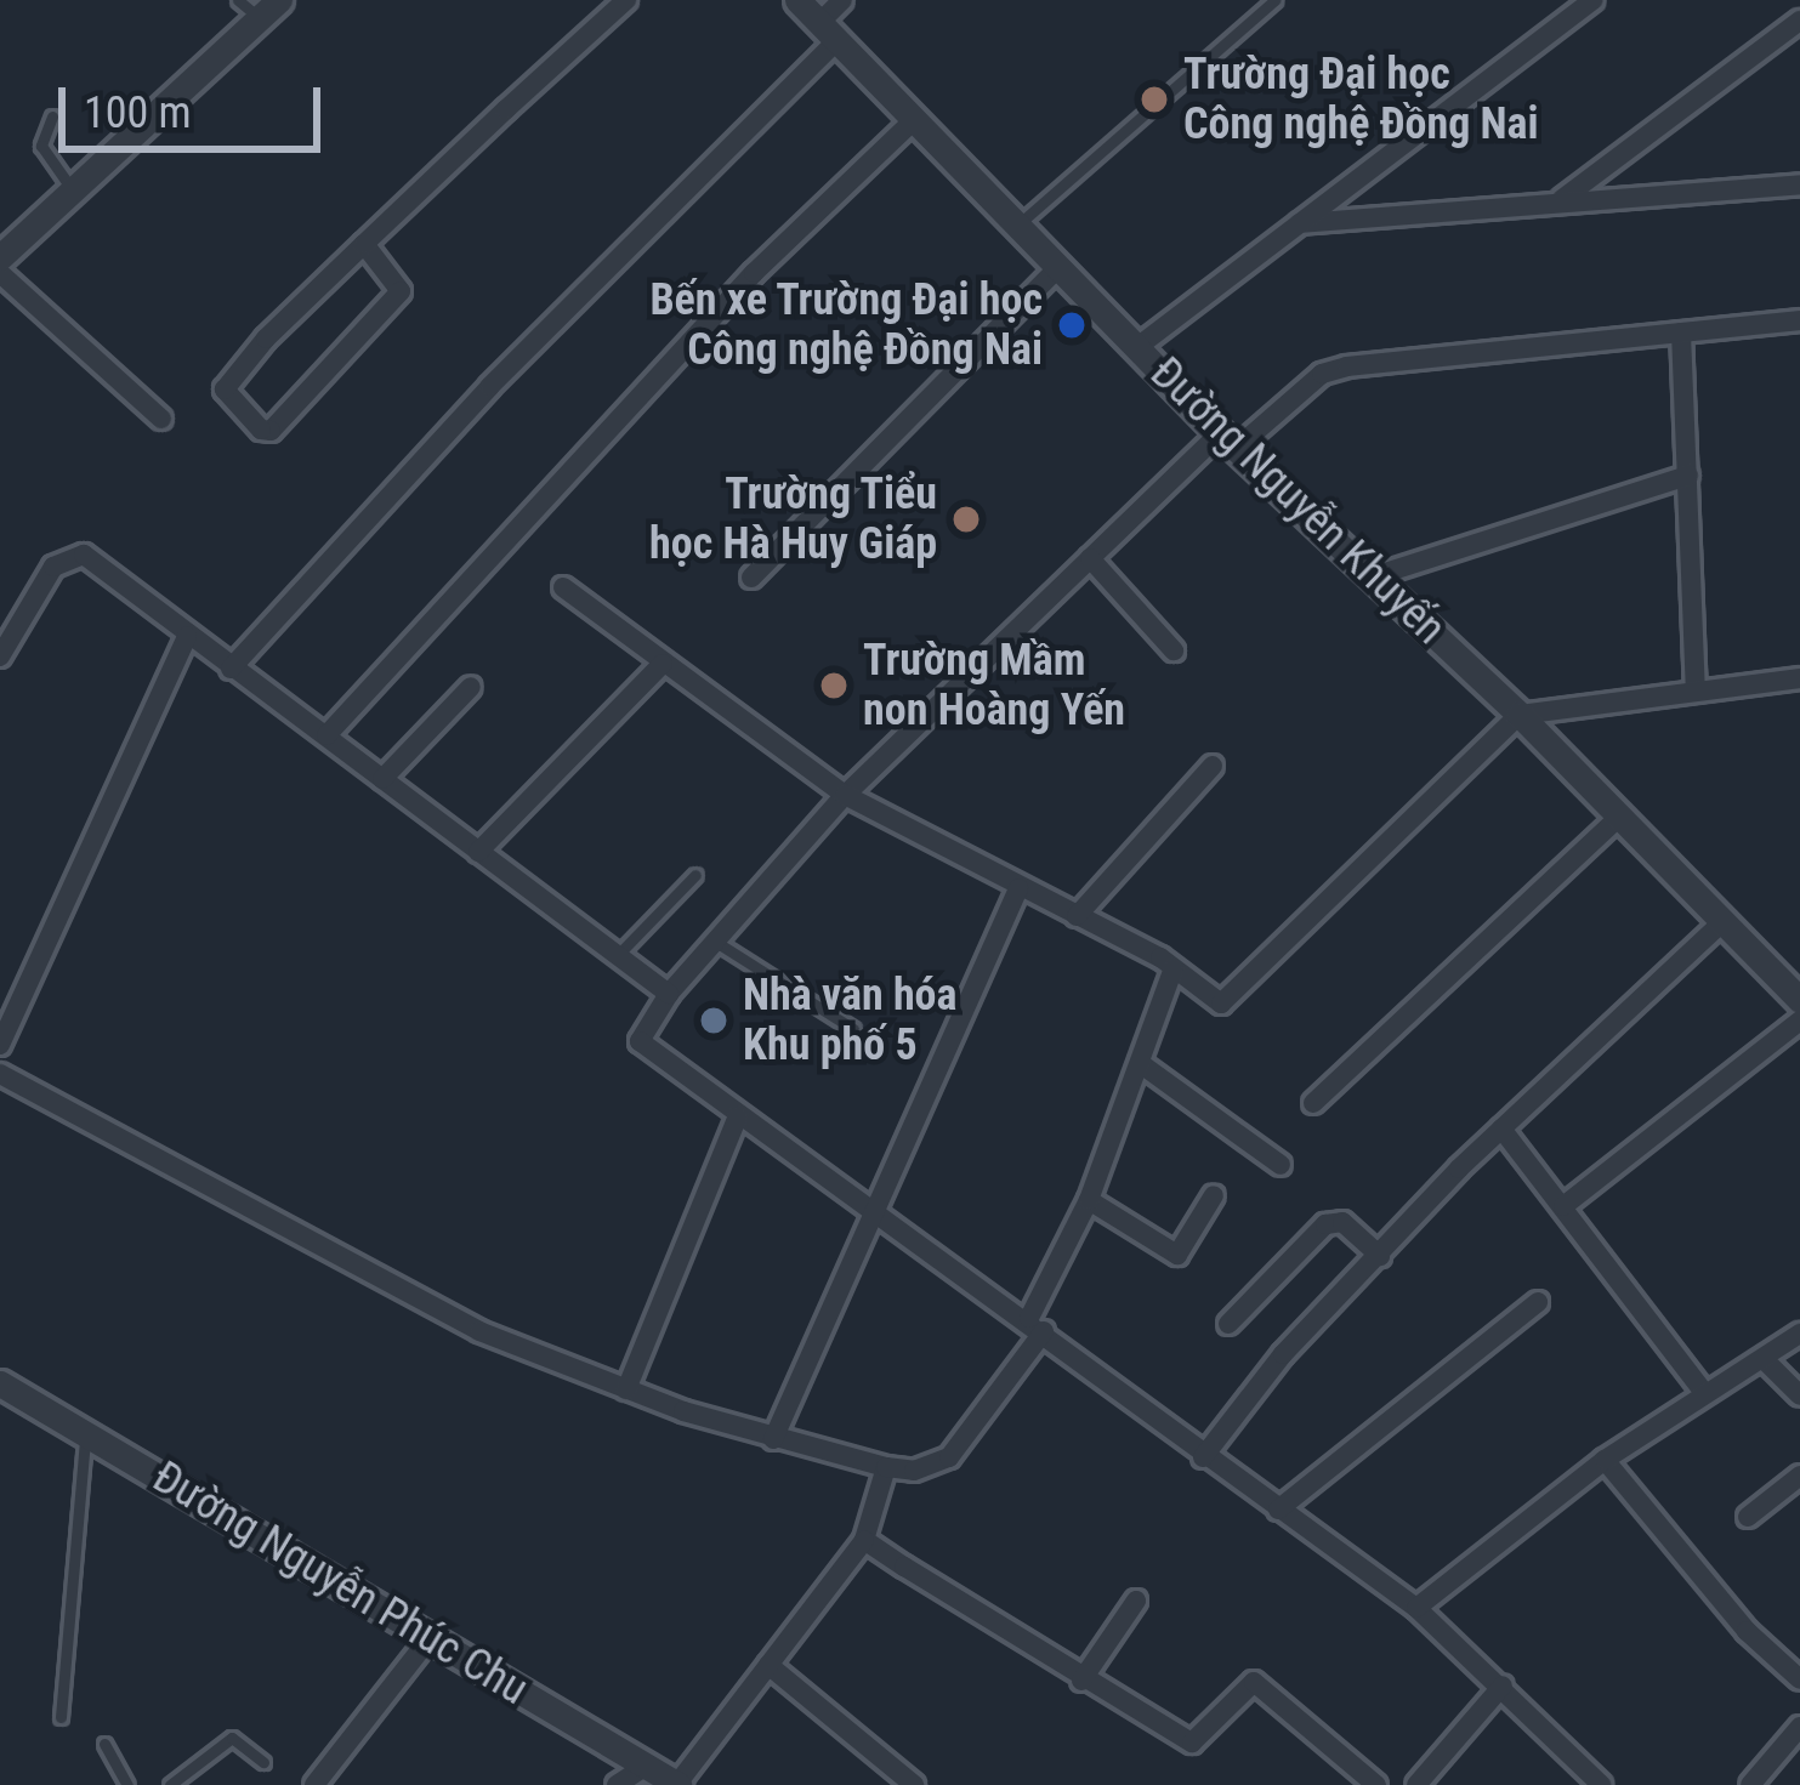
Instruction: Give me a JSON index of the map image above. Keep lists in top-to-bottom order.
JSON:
{
  "streets": {
    "street": ["Đường Nguyễn Khuyến", "Đường Nguyễn Phúc Chu"]
  },
  "places": [
    "Trường Đại học Công nghệ Đồng Nai",
    "Bến xe Trường Đại học Công nghệ Đồng Nai",
    "Trường Tiểu học Hà Huy Giáp",
    "Trường Mầm non Hoàng Yến",
    "Nhà văn hóa Khu phố 5"
  ],
  "scale_bar": "100 m"
}
